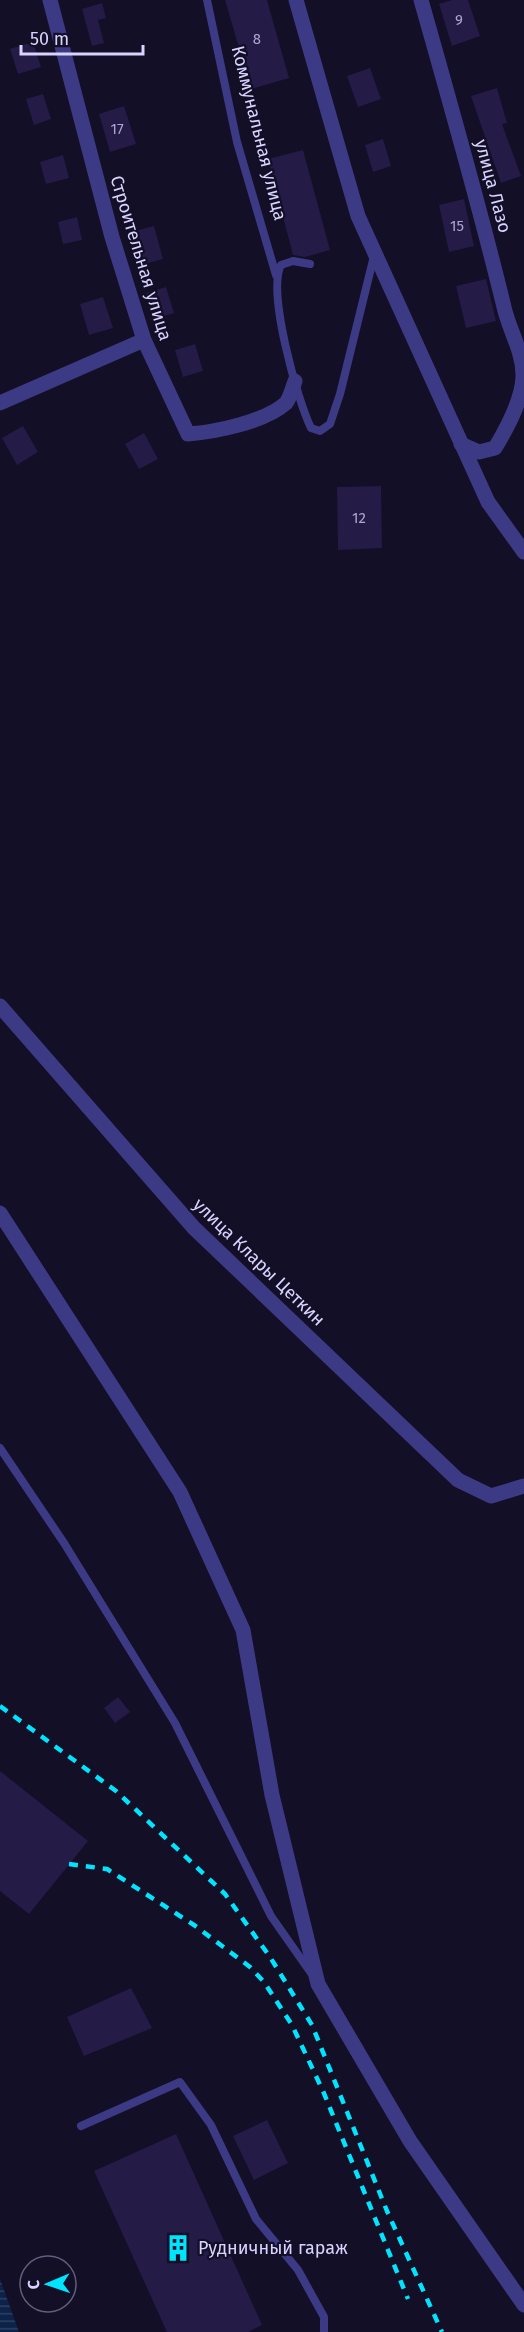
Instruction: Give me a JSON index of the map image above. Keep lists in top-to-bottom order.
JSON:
{
  "streets": {
    "street": ["улица Лазо", "Строительная улица", "улица Клары Цеткин"],
    "lane": ["Коммунальная улица"]
  },
  "crossings": [
    ["Коммунальная улица", "Строительная улица"]
  ],
  "places": {
    "building": ["Рудничный гараж"]
  },
  "house_numbers": [
    "9",
    "8",
    "17",
    "15",
    "12"
  ],
  "scale_bar": "50 m",
  "north": "left"
}
